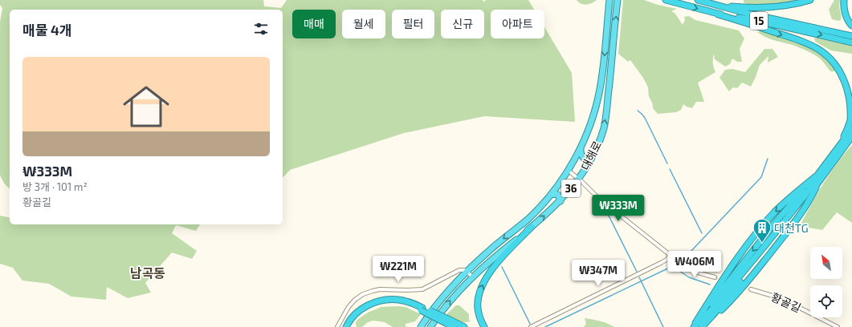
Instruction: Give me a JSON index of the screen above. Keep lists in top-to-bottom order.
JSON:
{
  "streets": {
    "highway": ["15", "대해로", "36"],
    "street": ["황골길"]
  },
  "districts": ["남곡동"],
  "places": {
    "building": ["대천TG"]
  },
  "north": "top left",
  "page": {
    "chip": [
      "매매",
      "월세",
      "필터",
      "신규",
      "아파트"
    ],
    "heading": "매물 4개",
    "list": [
      {
        "name": "₩333M",
        "note": "방 3개 · 101 m² · 황골길"
      }
    ],
    "price": [
      "₩333M",
      "₩406M",
      "₩221M",
      "₩347M"
    ]
  }
}
